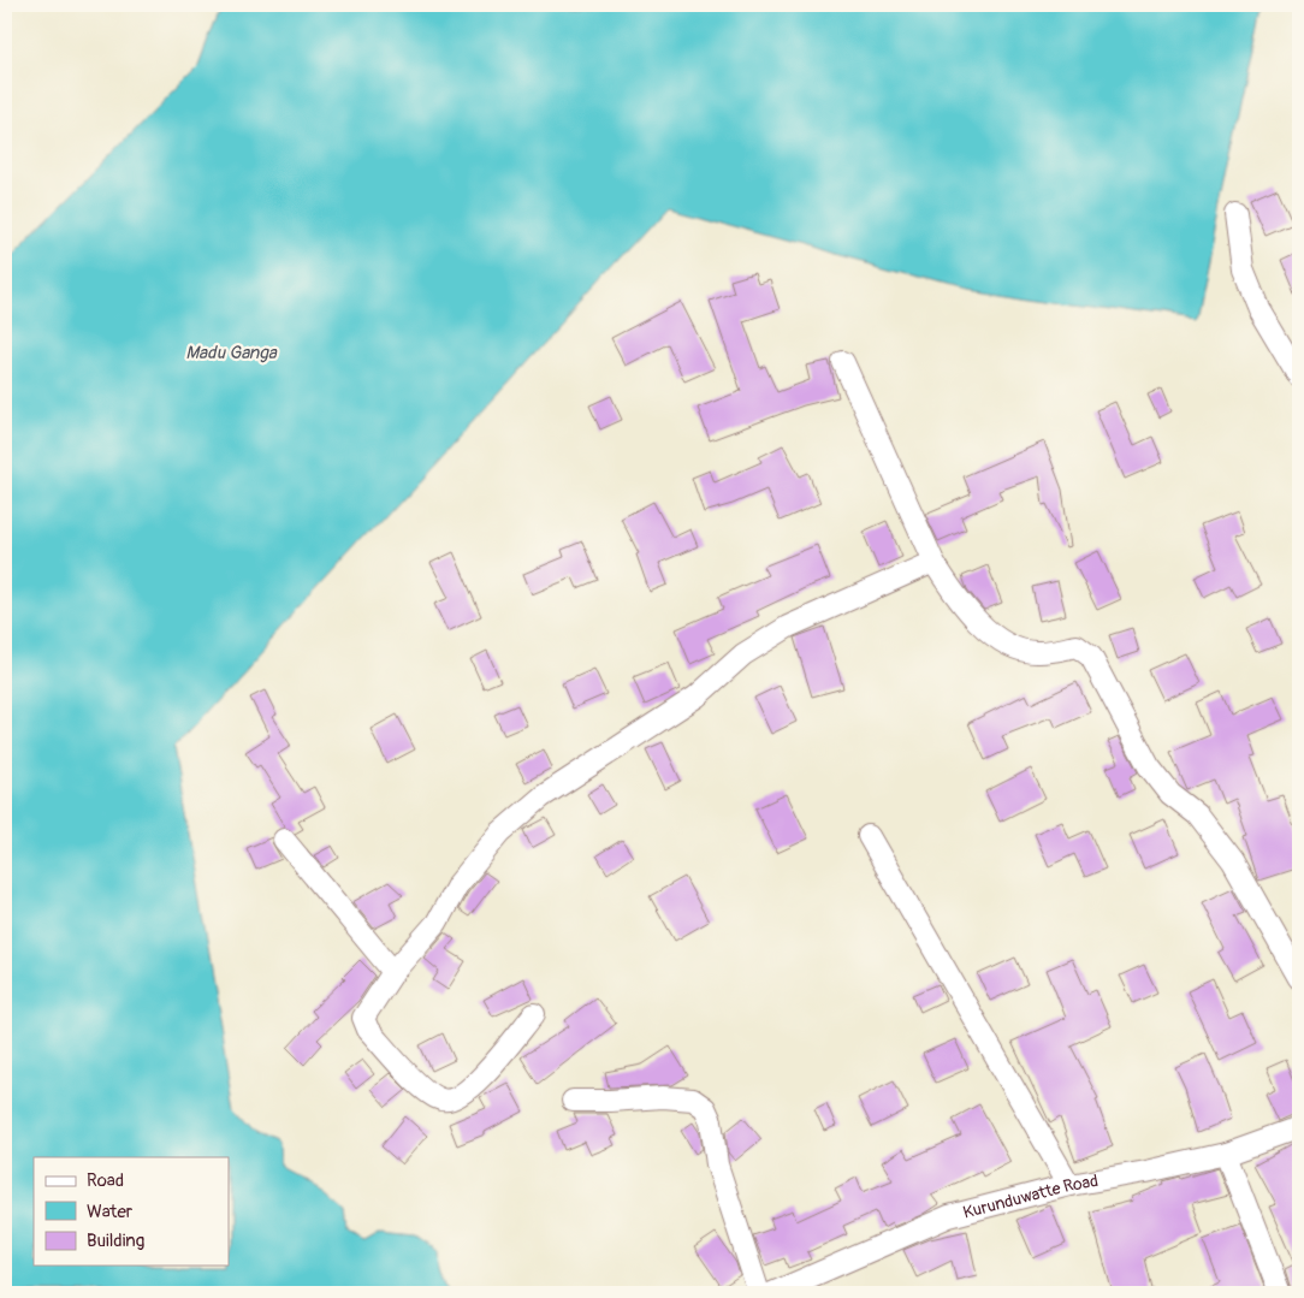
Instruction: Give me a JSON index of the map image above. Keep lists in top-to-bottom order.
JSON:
{
  "streets": {
    "street": ["Kurunduwatte Road"]
  },
  "water": ["Madu Ganga"],
  "legend": ["Road", "Water", "Building"]
}
